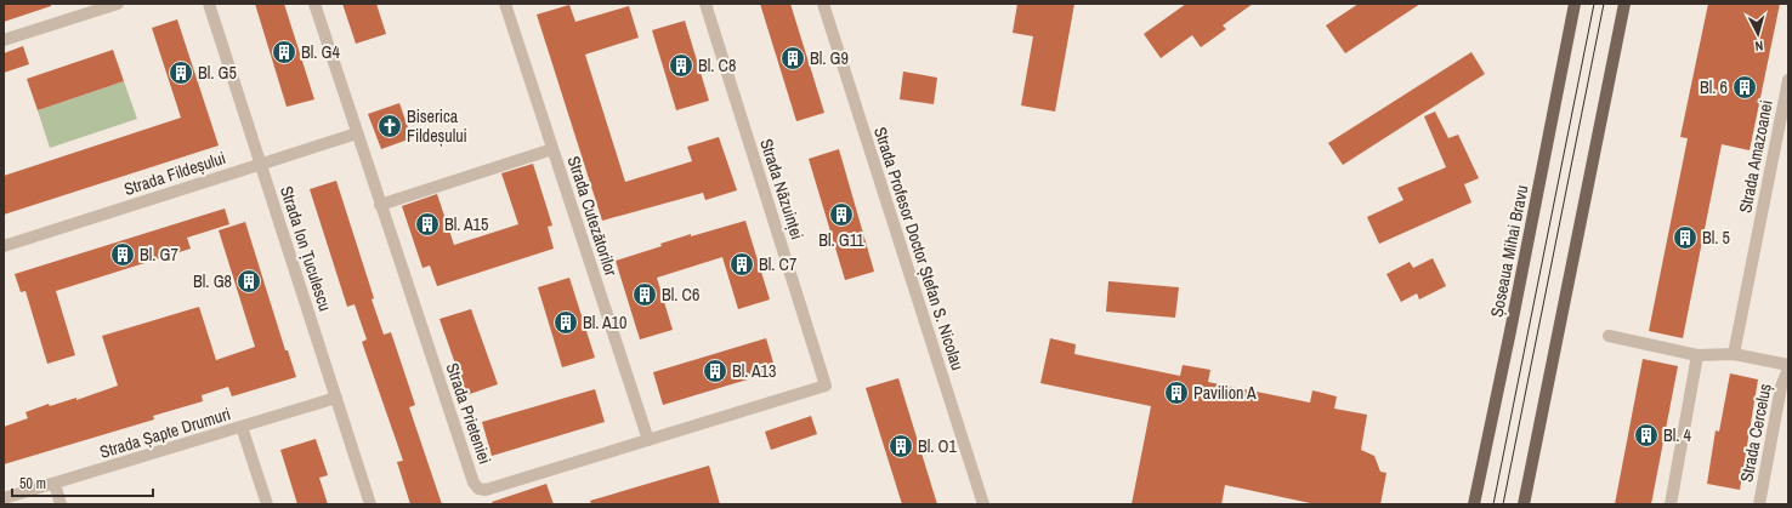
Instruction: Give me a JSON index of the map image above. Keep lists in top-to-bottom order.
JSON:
{
  "streets": {
    "main road": ["Șoseaua Mihai Bravu"],
    "street": [
      "Strada Amazoanei",
      "Strada Fildeșului",
      "Strada Năzuinței",
      "Strada Cutezătorilor",
      "Strada Ion Țuculescu",
      "Strada Profesor Doctor Ștefan S. Nicolau",
      "Strada Prieteniei",
      "Strada Șapte Drumuri",
      "Strada Cerceluș"
    ]
  },
  "crossings": [
    ["Strada Fildeșului", "Strada Ion Țuculescu"],
    ["Strada Fildeșului", "Strada Prieteniei"],
    ["Strada Năzuinței", "Strada Prieteniei"],
    ["Strada Cutezătorilor", "Strada Prieteniei"],
    ["Strada Ion Țuculescu", "Strada Șapte Drumuri"]
  ],
  "places": {
    "building": [
      "Bl. G4",
      "Bl. G9",
      "Bl. C8",
      "Bl. G5",
      "Bl. 6",
      "Bl. G11",
      "Bl. A15",
      "Bl. 5",
      "Bl. G7",
      "Bl. C7",
      "Bl. G8",
      "Bl. C6",
      "Bl. A10",
      "Bl. A13",
      "Pavilion A",
      "Bl. 4",
      "Bl. O1"
    ],
    "church": ["Biserica Fildeșului"]
  },
  "scale_bar": "50 m",
  "north": "bottom"
}
